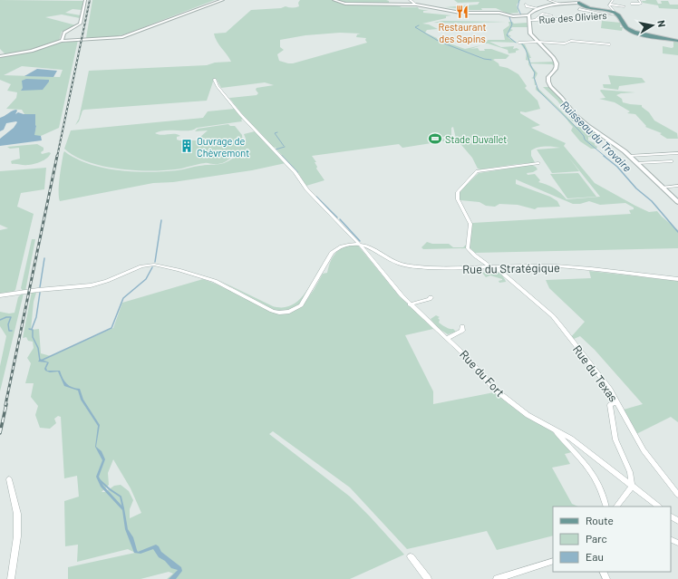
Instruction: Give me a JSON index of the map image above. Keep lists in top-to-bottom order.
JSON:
{
  "streets": {
    "street": [
      "Rue des Oliviers",
      "Rue du Stratégique",
      "Rue du Fort",
      "Rue du Texas"
    ]
  },
  "crossings": [
    ["Rue du Stratégique", "Rue du Fort"],
    ["Rue du Stratégique", "Rue du Texas"]
  ],
  "water": ["Ruisseau du Trovaire"],
  "places": {
    "restaurant": ["Restaurant des Sapins"],
    "sports": ["Stade Duvallet"],
    "building": ["Ouvrage de Chèvremont"]
  },
  "legend": ["Route", "Parc", "Eau"],
  "north": "right"
}
